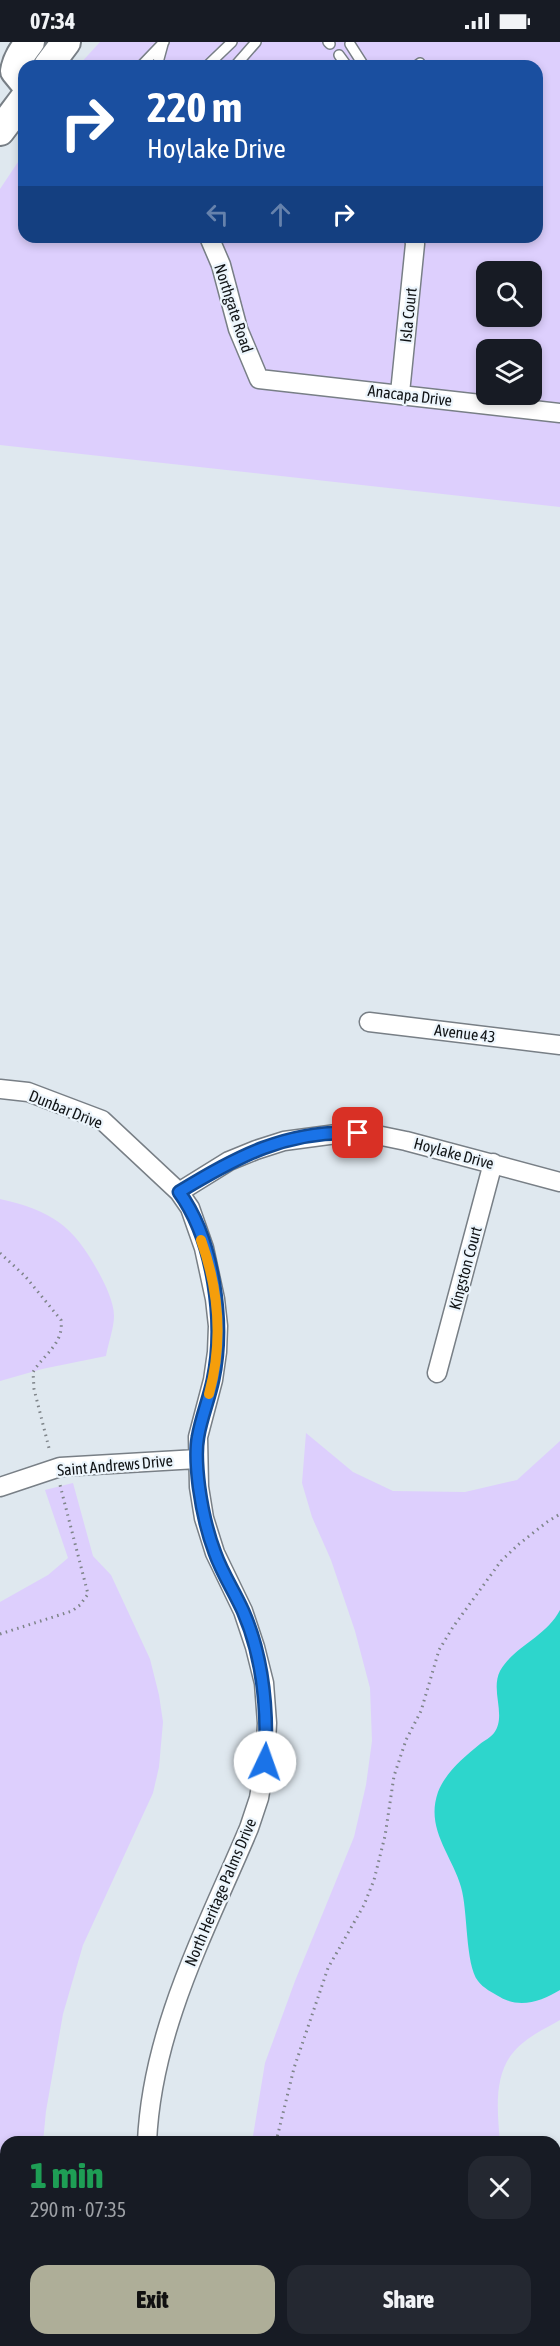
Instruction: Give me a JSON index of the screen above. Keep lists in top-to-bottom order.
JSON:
{
  "streets": {
    "street": [
      "Northgate Road",
      "Isla Court",
      "Anacapa Drive",
      "Avenue 43",
      "Dunbar Drive",
      "Hoylake Drive",
      "Kingston Court",
      "Saint Andrews Drive",
      "North Heritage Palms Drive"
    ]
  },
  "crossings": [
    ["Northgate Road", "Anacapa Drive"],
    ["Isla Court", "Anacapa Drive"],
    ["Dunbar Drive", "Hoylake Drive"],
    ["Dunbar Drive", "North Heritage Palms Drive"],
    ["Hoylake Drive", "Kingston Court"],
    ["Hoylake Drive", "North Heritage Palms Drive"],
    ["Saint Andrews Drive", "North Heritage Palms Drive"]
  ],
  "page": {
    "status": "07:34",
    "turn": ["220 m", "Hoylake Drive"],
    "heading": ["1 min", "290 m · 07:35"],
    "buttons": ["Exit", "Share"]
  }
}
